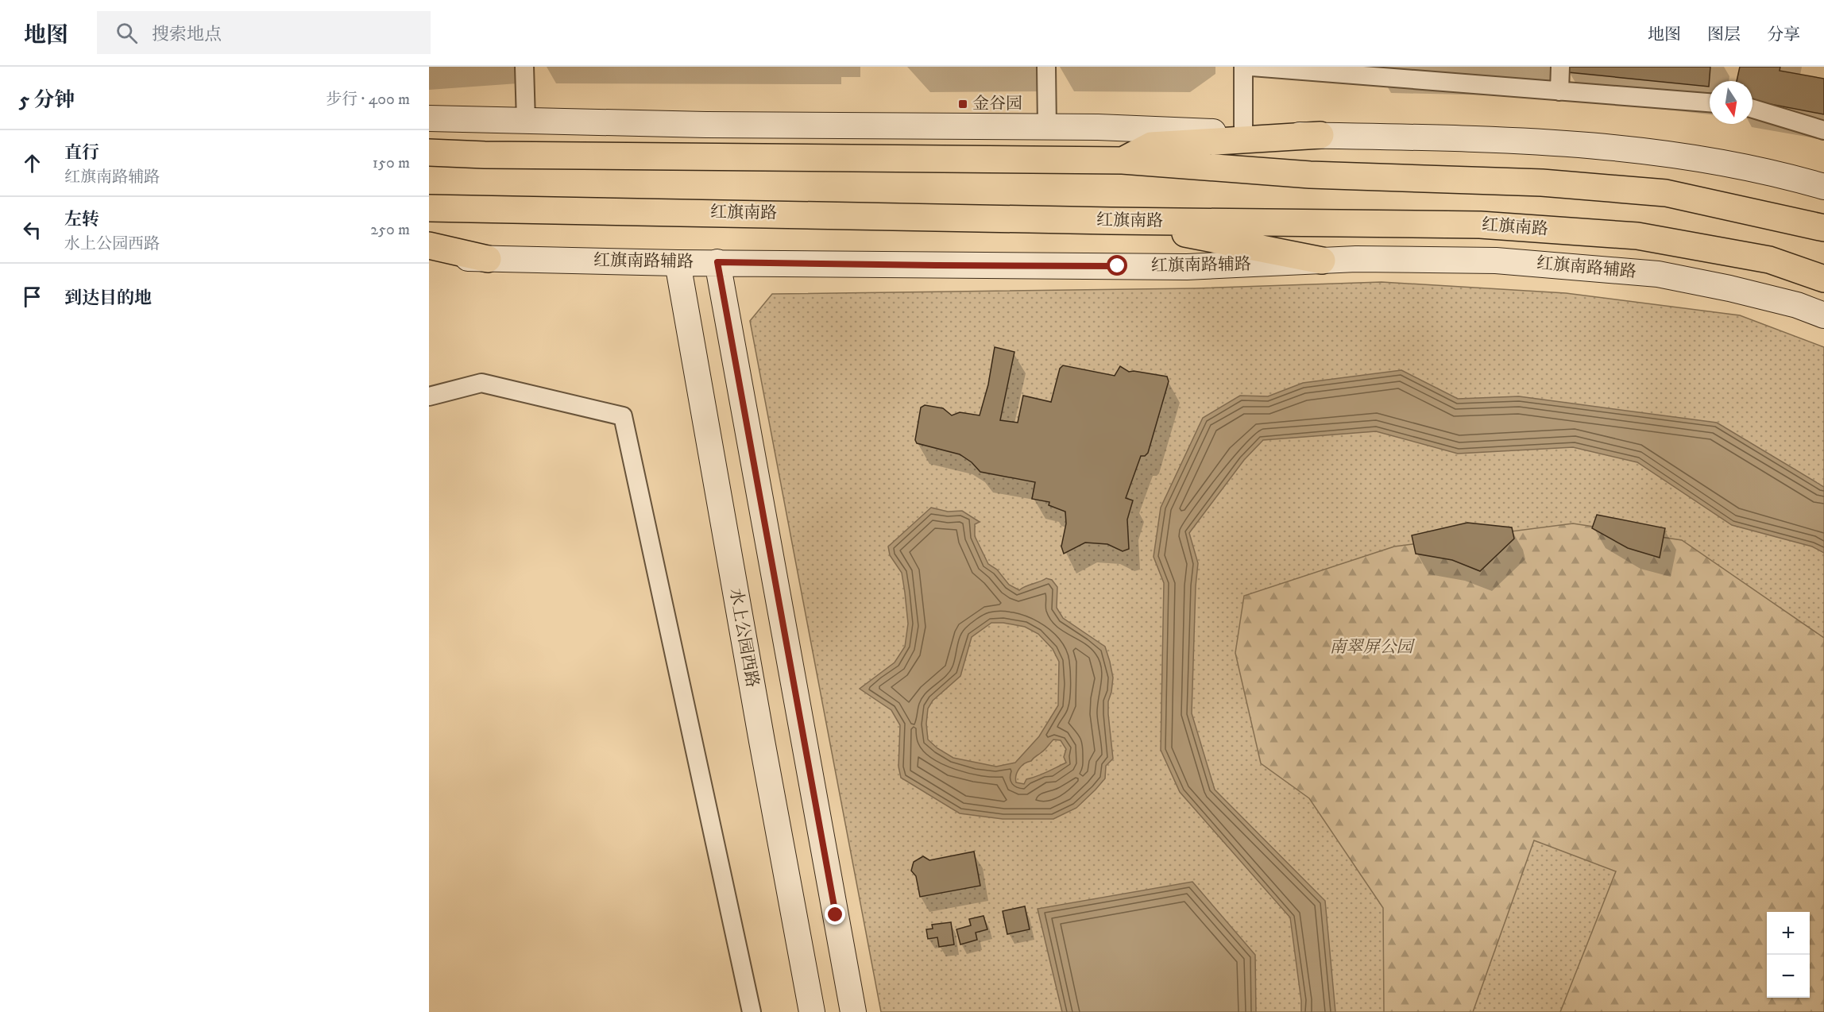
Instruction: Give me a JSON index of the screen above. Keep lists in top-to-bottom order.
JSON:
{
  "streets": {
    "highway": ["红旗南路"],
    "main road": ["红旗南路辅路", "水上公园西路"]
  },
  "crossings": [
    ["红旗南路辅路", "水上公园西路"]
  ],
  "parks": ["南翠屏公园"],
  "places": {
    "transit": ["金谷园"]
  },
  "north": "bottom",
  "page": {
    "header": "地图",
    "search": "搜索地点",
    "nav": ["地图", "图层", "分享"],
    "heading": ["5 分钟", "步行 · 400 m"],
    "list": [
      ["直行", "红旗南路辅路", "150 m"],
      ["左转", "水上公园西路", "250 m"],
      "到达目的地"
    ],
    "map_buttons": ["+", "−"]
  }
}
